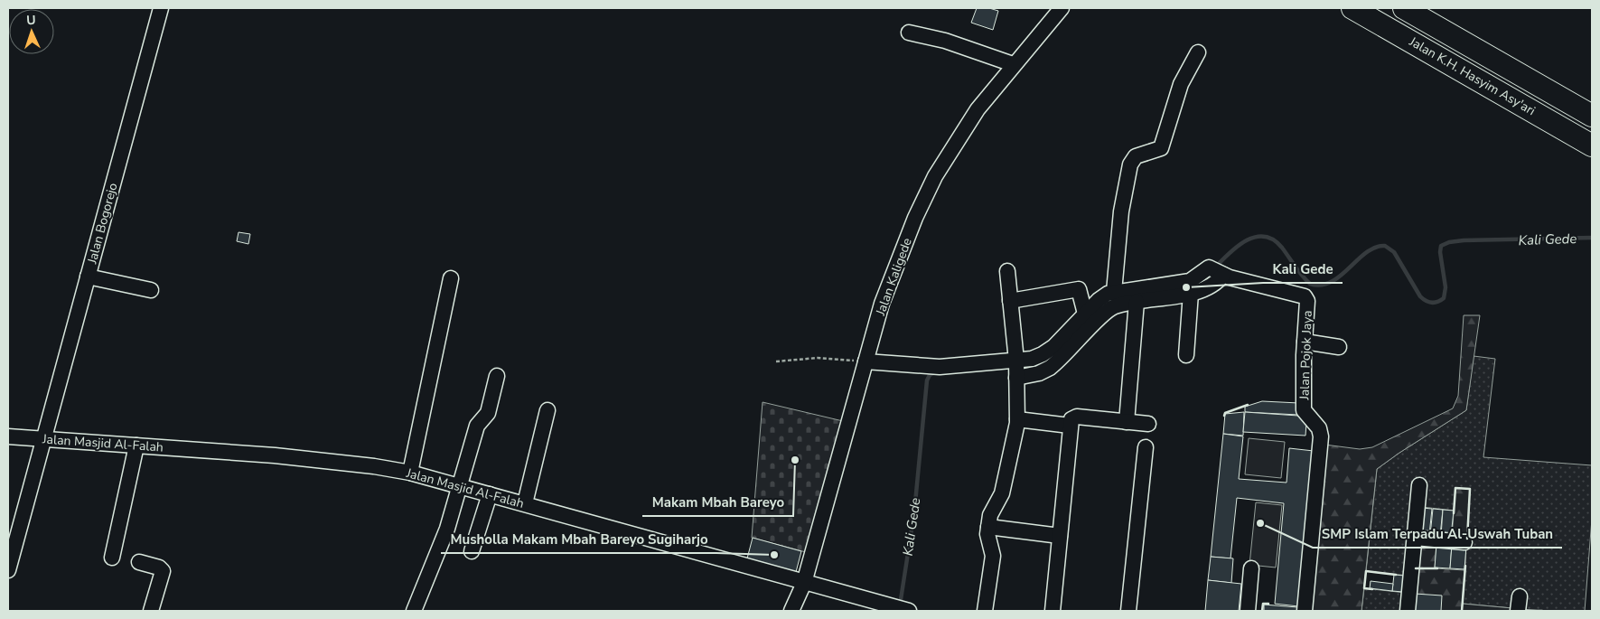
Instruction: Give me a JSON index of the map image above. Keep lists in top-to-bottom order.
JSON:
{
  "streets": {
    "highway": ["Jalan K.H. Hasyim Asy'ari"],
    "street": [
      "Jalan Bogorejo",
      "Jalan Kaligede",
      "Jalan Pojok Jaya",
      "Jalan Masjid Al-Falah"
    ]
  },
  "crossings": [
    ["Jalan Bogorejo", "Jalan Masjid Al-Falah"],
    ["Jalan Kaligede", "Jalan Masjid Al-Falah"]
  ],
  "water": ["Kali Gede"],
  "places": [
    "Kali Gede",
    "Makam Mbah Bareyo",
    "SMP Islam Terpadu Al-Uswah Tuban",
    "Musholla Makam Mbah Bareyo Sugiharjo"
  ],
  "north": "top"
}
